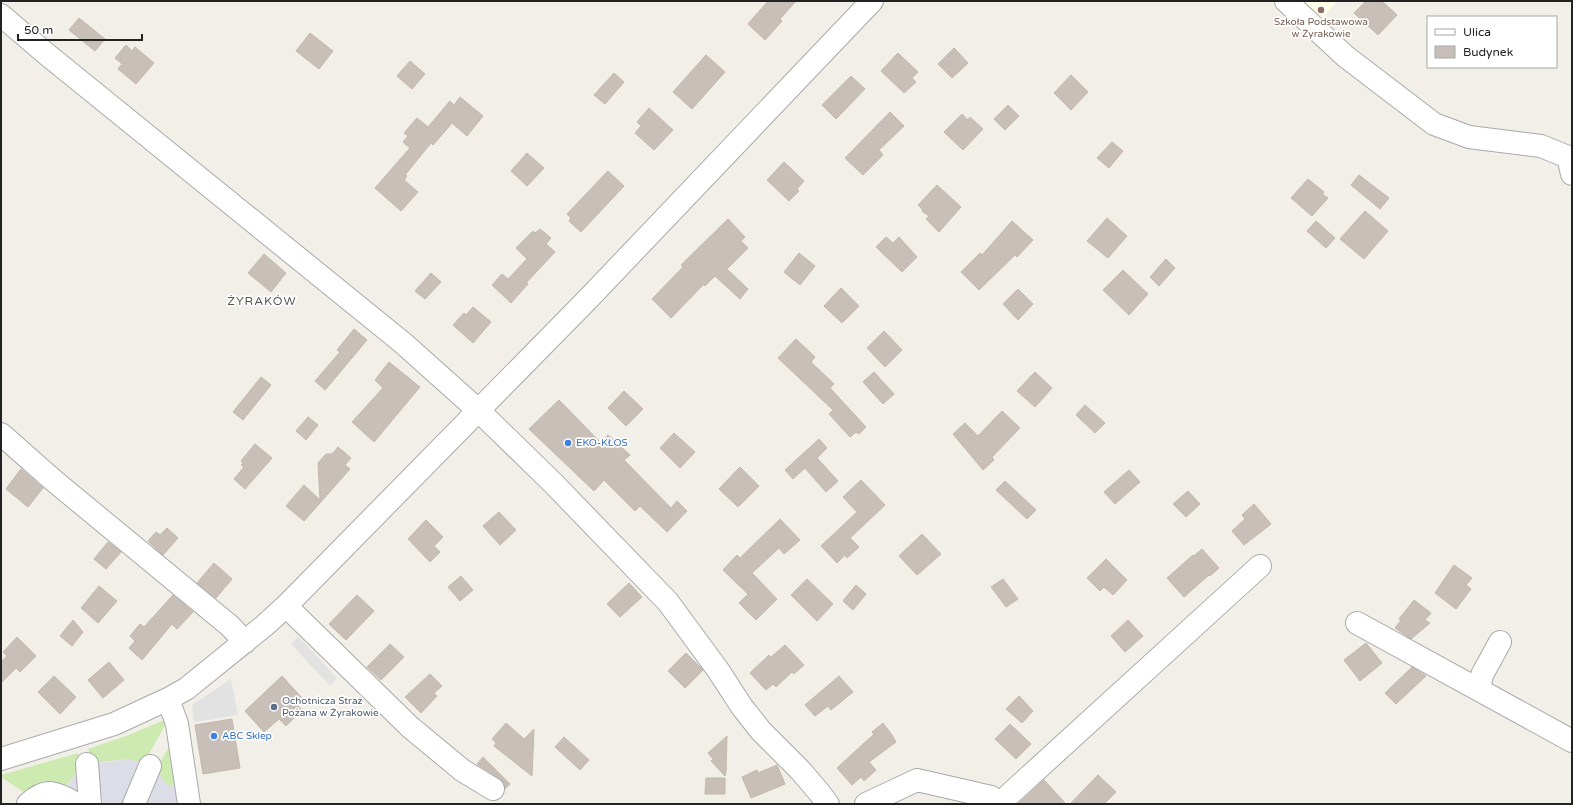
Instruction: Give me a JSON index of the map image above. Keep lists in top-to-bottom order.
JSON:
{
  "districts": ["ŻYRAKÓW"],
  "places": [
    "Szkoła Podstawowa w Żyrakowie",
    "EKO-KŁOS",
    "Ochotnicza Straż Pożana w Żyrakowie",
    "ABC Sklep"
  ],
  "legend": ["Ulica", "Budynek"],
  "scale_bar": "50 m"
}
